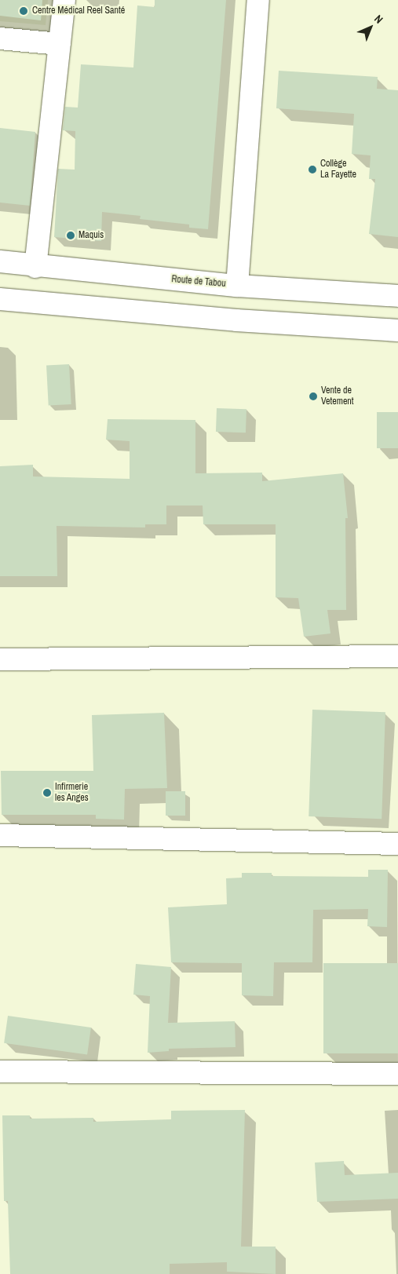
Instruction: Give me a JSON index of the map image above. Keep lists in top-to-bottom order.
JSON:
{
  "streets": {
    "street": ["Route de Tabou"]
  },
  "places": [
    "Centre Médical Reel Santé",
    "Collège La Fayette",
    "Maquis",
    "Vente de Vetement",
    "Infirmerie les Anges"
  ],
  "north": "top right"
}
